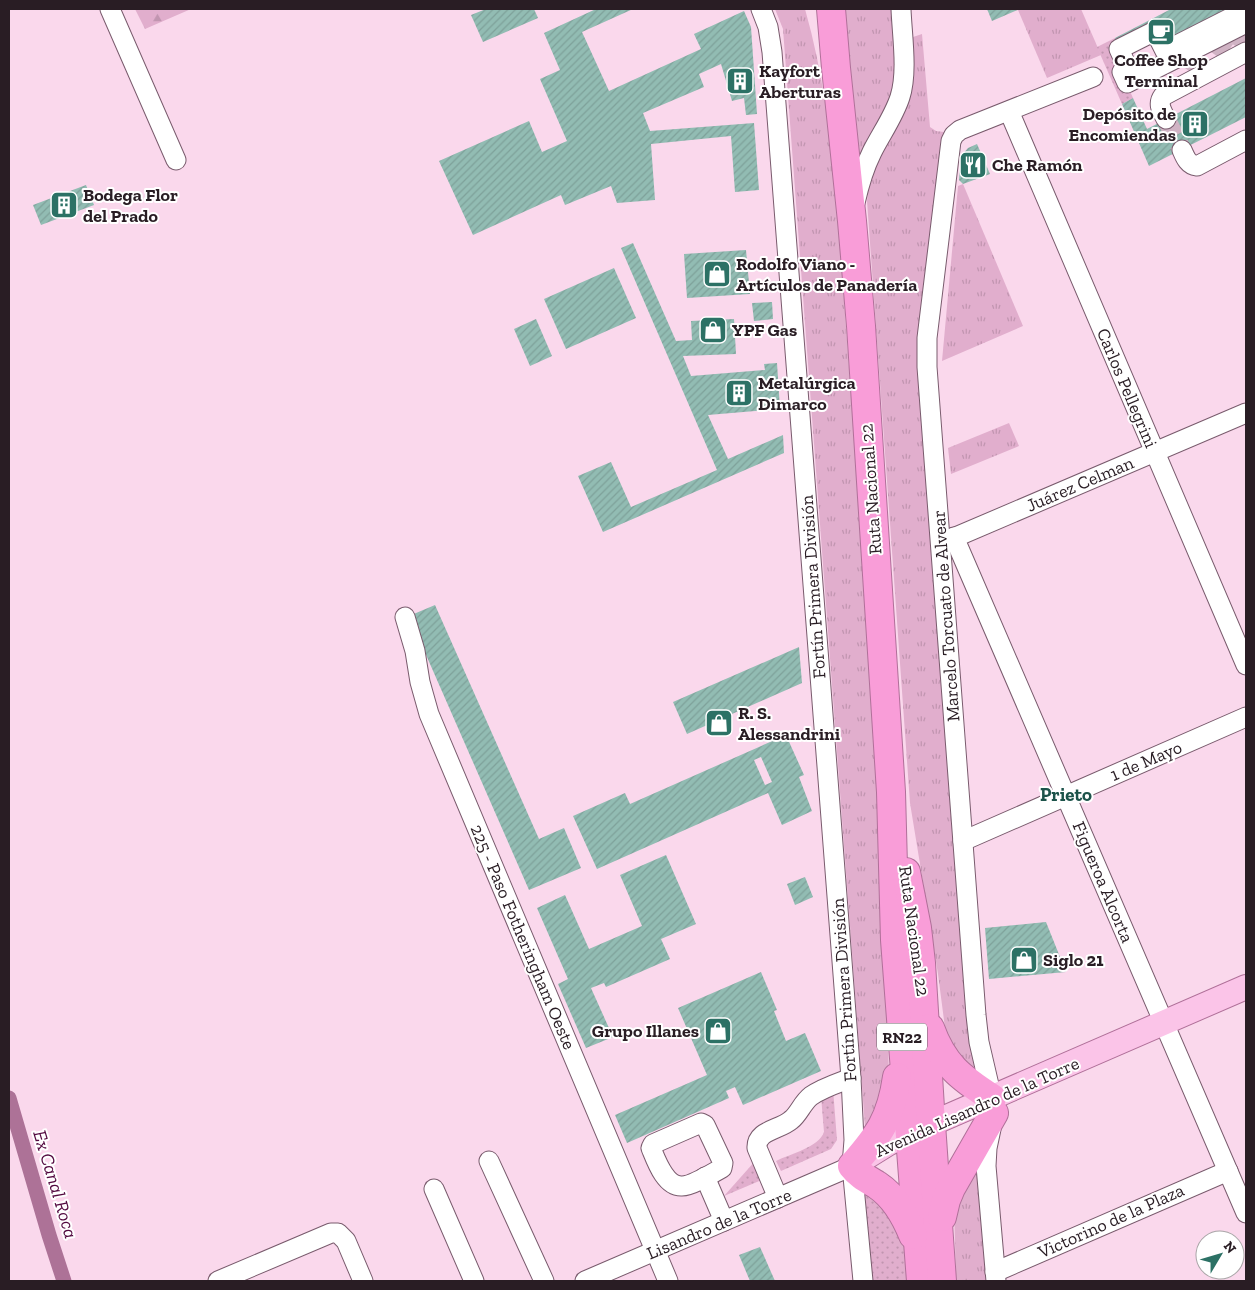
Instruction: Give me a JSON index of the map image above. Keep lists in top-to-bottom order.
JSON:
{
  "streets": {
    "highway": ["Ruta Nacional 22", "RN22"],
    "main road": ["Avenida Lisandro de la Torre"],
    "street": [
      "Carlos Pellegrini",
      "Juárez Celman",
      "Fortín Primera División",
      "Marcelo Torcuato de Alvear",
      "1 de Mayo",
      "Figueroa Alcorta",
      "225 - Paso Fotheringham Oeste",
      "Victorino de la Plaza",
      "Lisandro de la Torre"
    ]
  },
  "crossings": [
    ["Carlos Pellegrini", "Juárez Celman"],
    ["Carlos Pellegrini", "Marcelo Torcuato de Alvear"],
    ["Juárez Celman", "Marcelo Torcuato de Alvear"],
    ["Juárez Celman", "Figueroa Alcorta"],
    ["Ruta Nacional 22", "Avenida Lisandro de la Torre"],
    ["Fortín Primera División", "Avenida Lisandro de la Torre"],
    ["Fortín Primera División", "Lisandro de la Torre"],
    ["Marcelo Torcuato de Alvear", "1 de Mayo"],
    ["Marcelo Torcuato de Alvear", "Figueroa Alcorta"],
    ["Marcelo Torcuato de Alvear", "Avenida Lisandro de la Torre"],
    ["1 de Mayo", "Figueroa Alcorta"],
    ["Figueroa Alcorta", "Avenida Lisandro de la Torre"],
    ["Figueroa Alcorta", "Victorino de la Plaza"],
    ["225 - Paso Fotheringham Oeste", "Lisandro de la Torre"],
    ["Avenida Lisandro de la Torre", "Lisandro de la Torre"]
  ],
  "districts": ["Prieto"],
  "water": ["Ex Canal Roca"],
  "places": {
    "cafe": ["Coffee Shop Terminal"],
    "building": [
      "Kayfort Aberturas",
      "Depósito de Encomiendas",
      "Bodega Flor del Prado",
      "Metalúrgica Dimarco"
    ],
    "restaurant": ["Che Ramón"],
    "shop": [
      "Rodolfo Viano - Artículos de Panadería",
      "YPF Gas",
      "R. S. Alessandrini",
      "Siglo 21",
      "Grupo Illanes"
    ]
  },
  "north": "top right"
}
